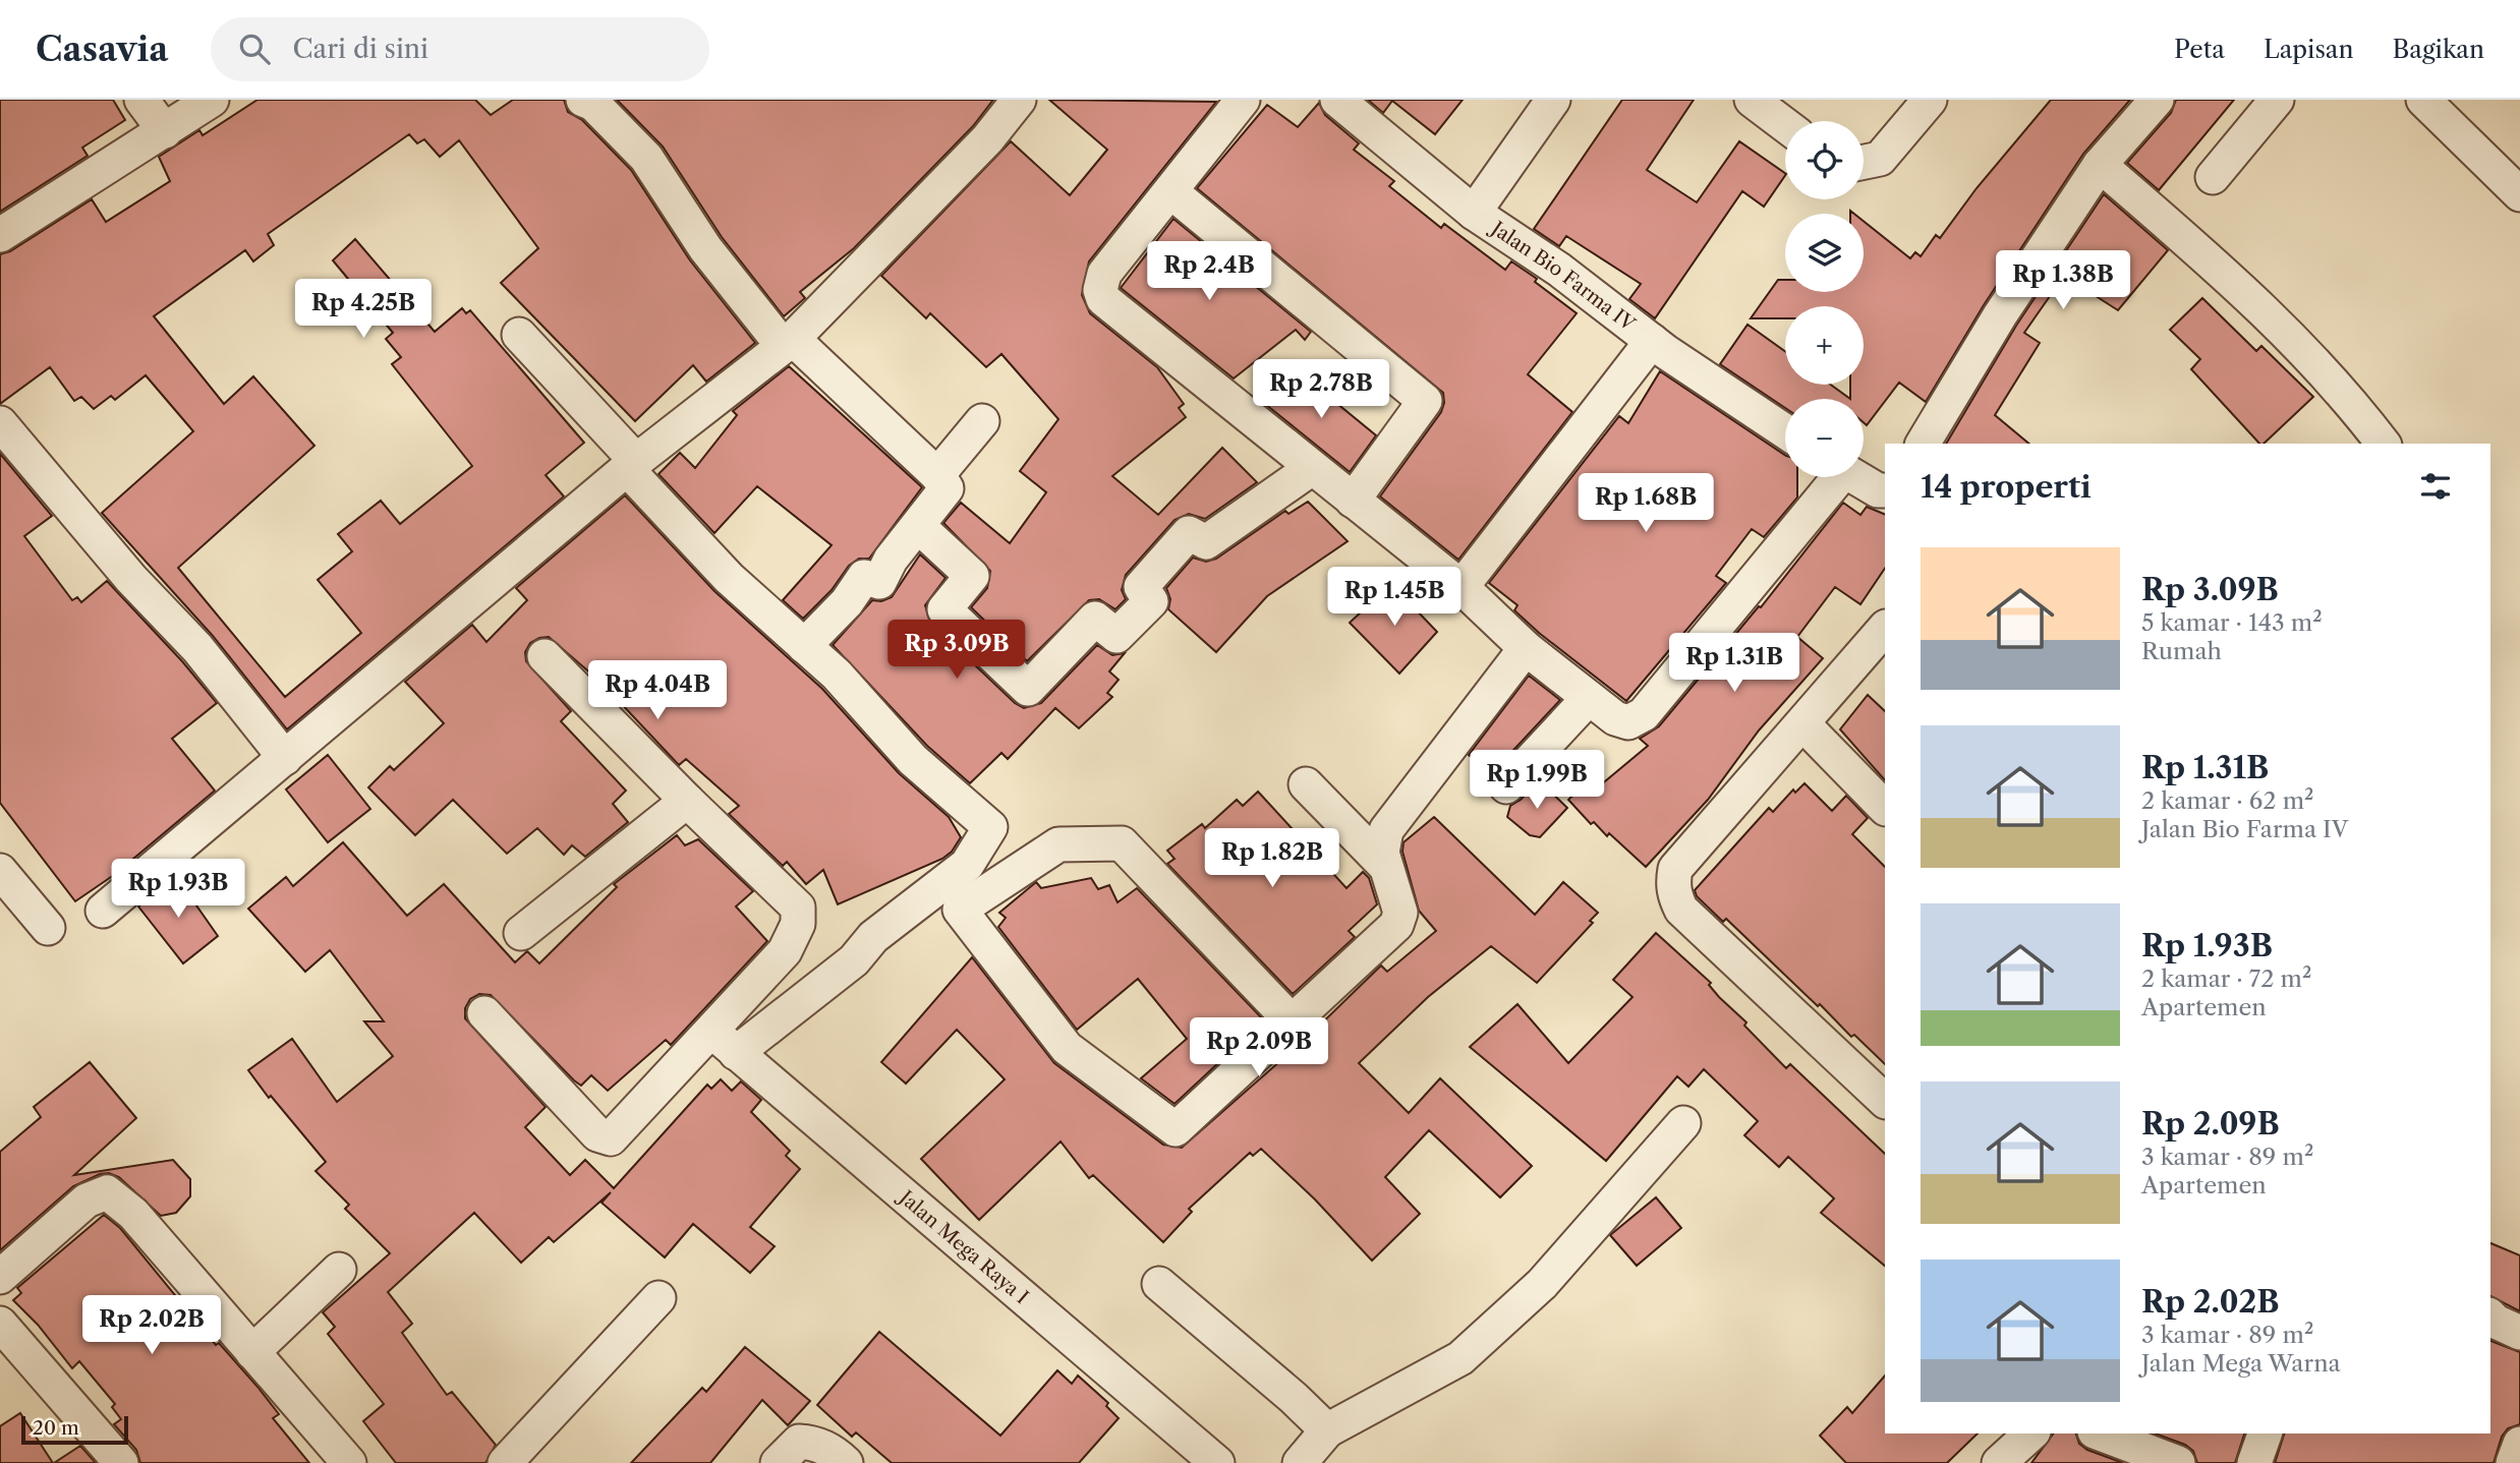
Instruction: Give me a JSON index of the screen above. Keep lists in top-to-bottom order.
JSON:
{
  "streets": {
    "street": ["Jalan Bio Farma IV", "Jalan Mega Raya I"]
  },
  "scale_bar": "20 m",
  "page": {
    "header": "Casavia",
    "search": "Cari di sini",
    "nav": ["Peta", "Lapisan", "Bagikan"],
    "map_buttons": ["+", "−"],
    "price": [
      "Rp 2.4B",
      "Rp 1.38B",
      "Rp 4.25B",
      "Rp 2.78B",
      "Rp 1.68B",
      "Rp 1.45B",
      "Rp 3.09B",
      "Rp 1.31B",
      "Rp 4.04B",
      "Rp 1.99B",
      "Rp 1.82B",
      "Rp 1.93B",
      "Rp 2.09B",
      "Rp 2.02B"
    ],
    "heading": "14 properti",
    "list": [
      {
        "name": "Rp 3.09B",
        "note": "5 kamar · 143 m² · Rumah"
      },
      {
        "name": "Rp 1.31B",
        "note": "2 kamar · 62 m² · Jalan Bio Farma IV"
      },
      {
        "name": "Rp 1.93B",
        "note": "2 kamar · 72 m² · Apartemen"
      },
      {
        "name": "Rp 2.09B",
        "note": "3 kamar · 89 m² · Apartemen"
      },
      {
        "name": "Rp 2.02B",
        "note": "3 kamar · 89 m² · Jalan Mega Warna"
      }
    ],
    "scale": "20 m"
  }
}
